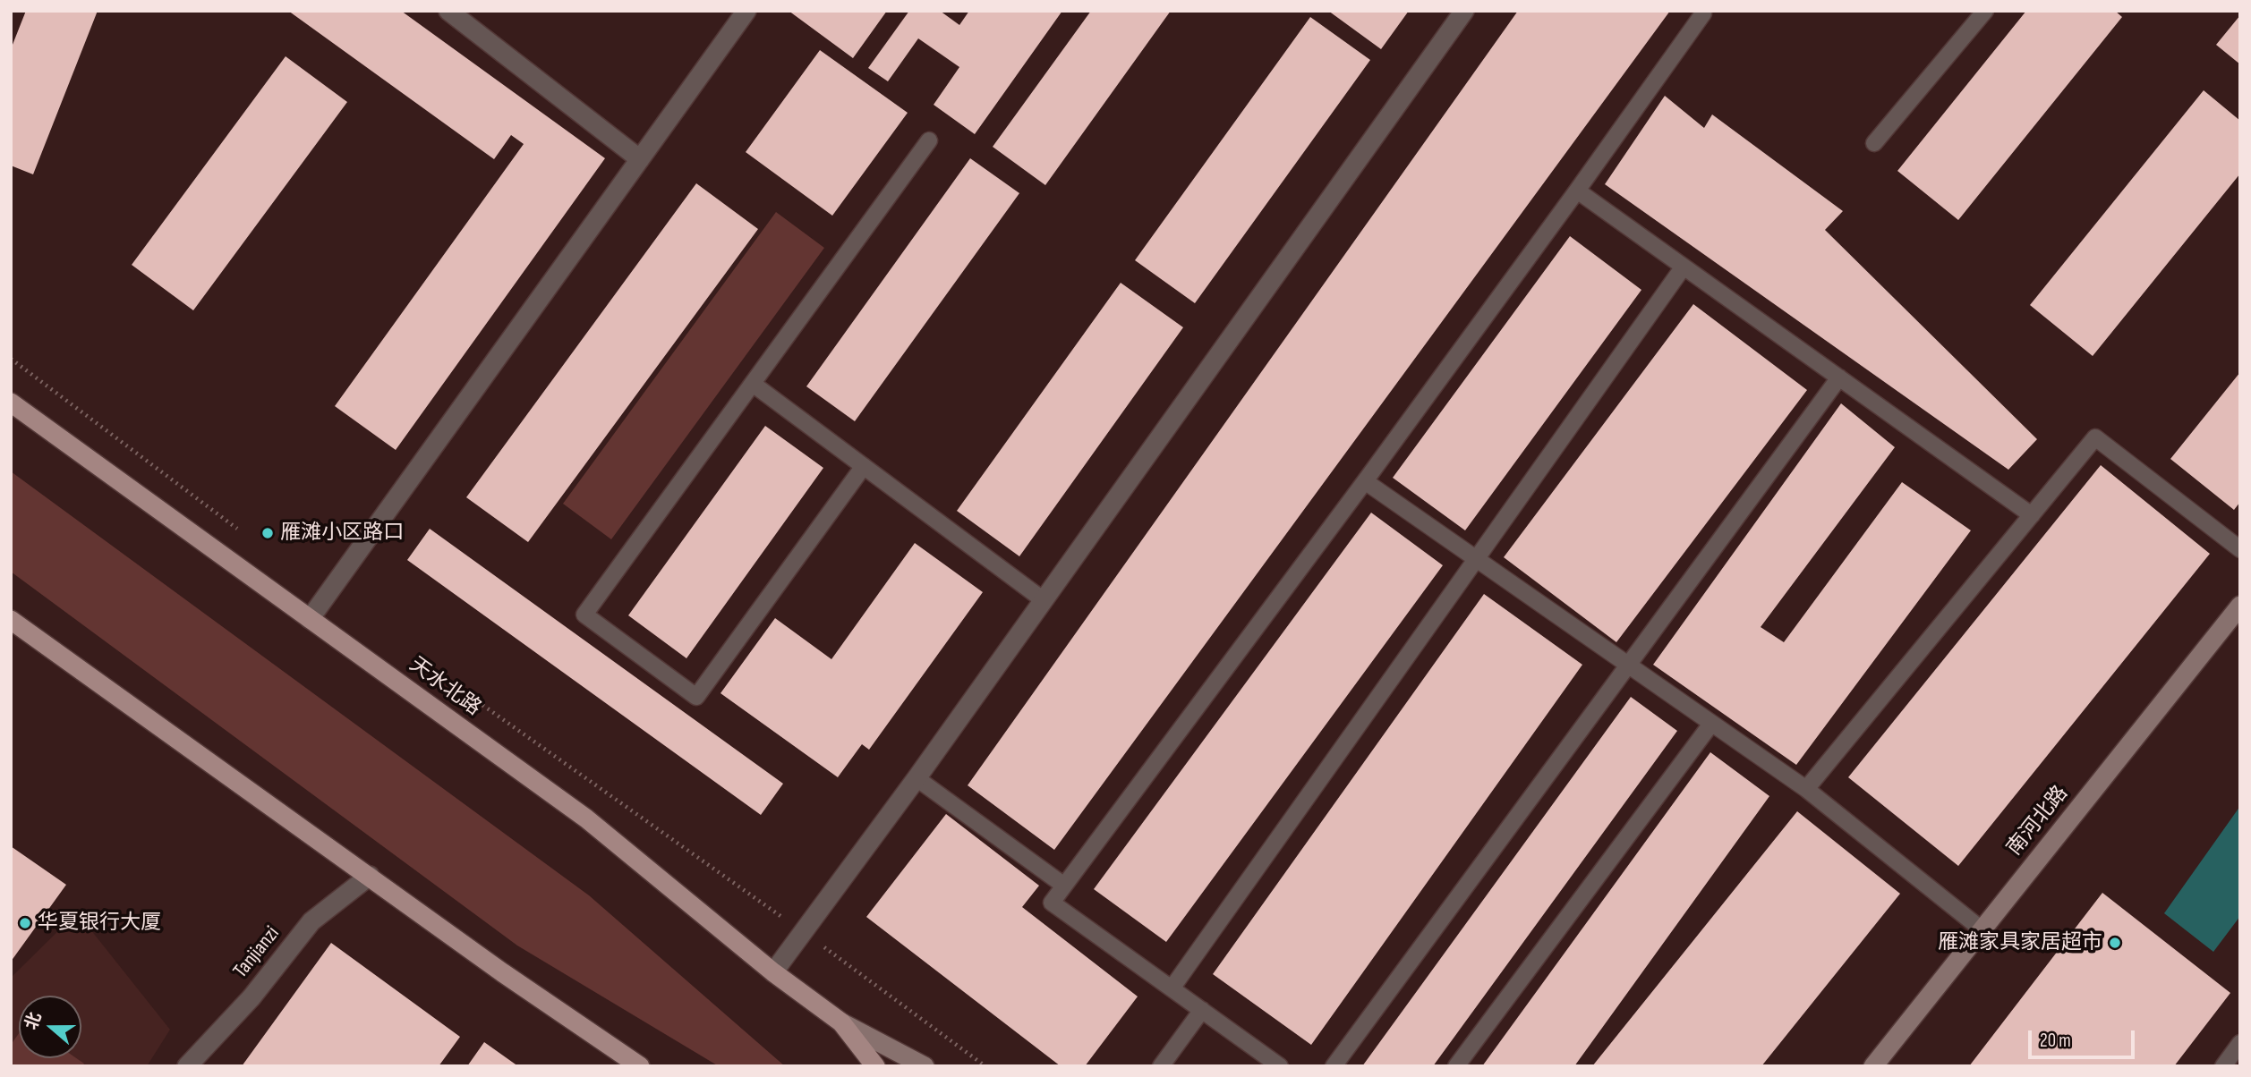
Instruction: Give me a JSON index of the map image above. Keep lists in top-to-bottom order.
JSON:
{
  "streets": {
    "main road": ["天水北路"],
    "street": ["南河北路", "Tanjianzi"]
  },
  "places": ["雁滩小区路口", "华夏银行大厦", "雁滩家具家居超市"],
  "scale_bar": "20 m",
  "north": "left"
}
